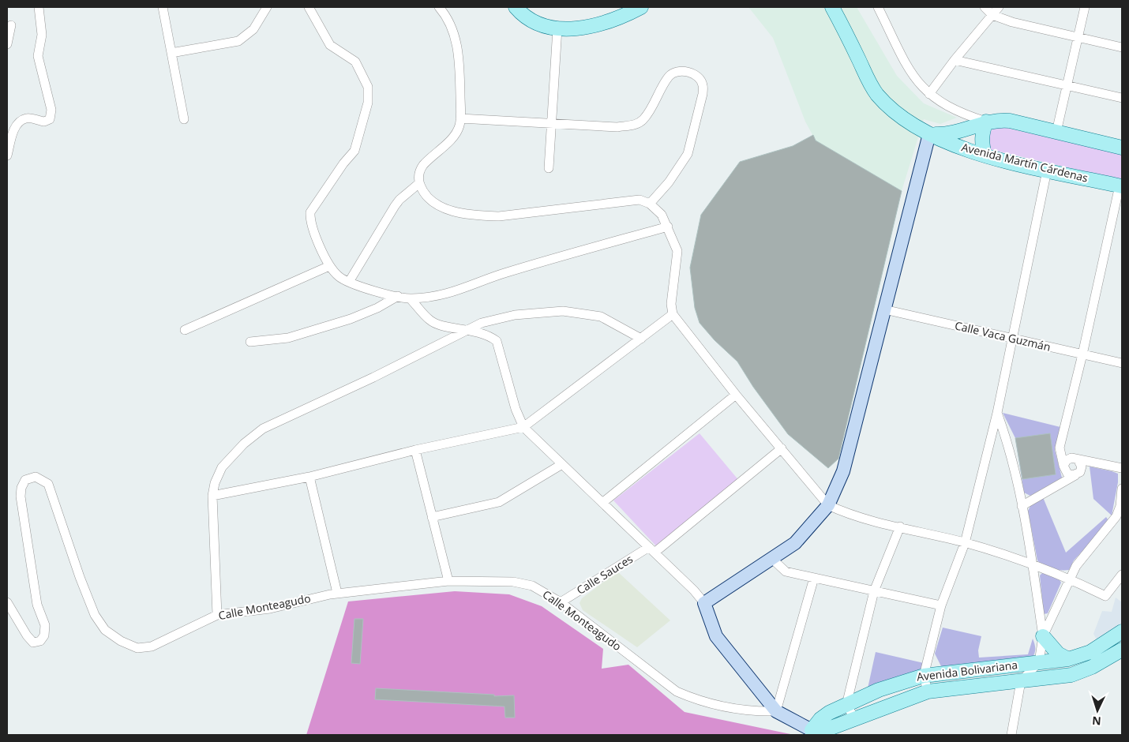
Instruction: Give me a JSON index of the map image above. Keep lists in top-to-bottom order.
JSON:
{
  "streets": {
    "main road": ["Avenida Martín Cárdenas", "Avenida Bolivariana"],
    "street": ["Calle Vaca Guzmán", "Calle Sauces", "Calle Monteagudo"]
  },
  "crossings": [
    ["Calle Sauces", "Calle Monteagudo"]
  ],
  "north": "bottom"
}
